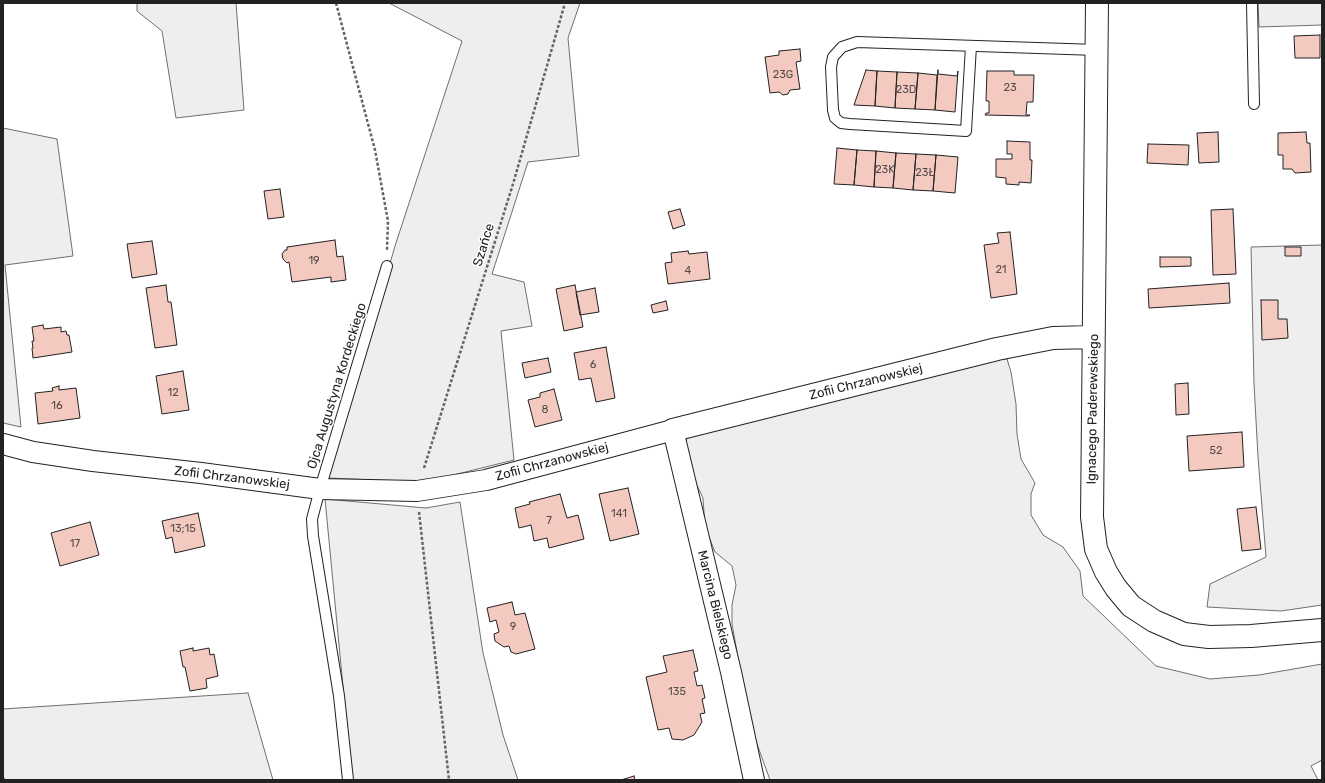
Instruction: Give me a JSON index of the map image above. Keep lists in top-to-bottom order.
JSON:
{
  "streets": {
    "street": ["Zofii Chrzanowskiej", "Ignacego Paderewskiego", "Marcina Bielskiego"],
    "lane": ["Ojca Augustyna Kordeckiego"],
    "path": ["Szańce"]
  },
  "crossings": [
    ["Szańce", "Zofii Chrzanowskiej"],
    ["Zofii Chrzanowskiej", "Ojca Augustyna Kordeckiego"],
    ["Zofii Chrzanowskiej", "Ignacego Paderewskiego"],
    ["Zofii Chrzanowskiej", "Marcina Bielskiego"]
  ],
  "house_numbers": [
    "23G",
    "23",
    "23D",
    "23K",
    "23Ł",
    "19",
    "21",
    "4",
    "6",
    "12",
    "16",
    "8",
    "52",
    "141",
    "7",
    "13;15",
    "17",
    "9",
    "135"
  ]
}
